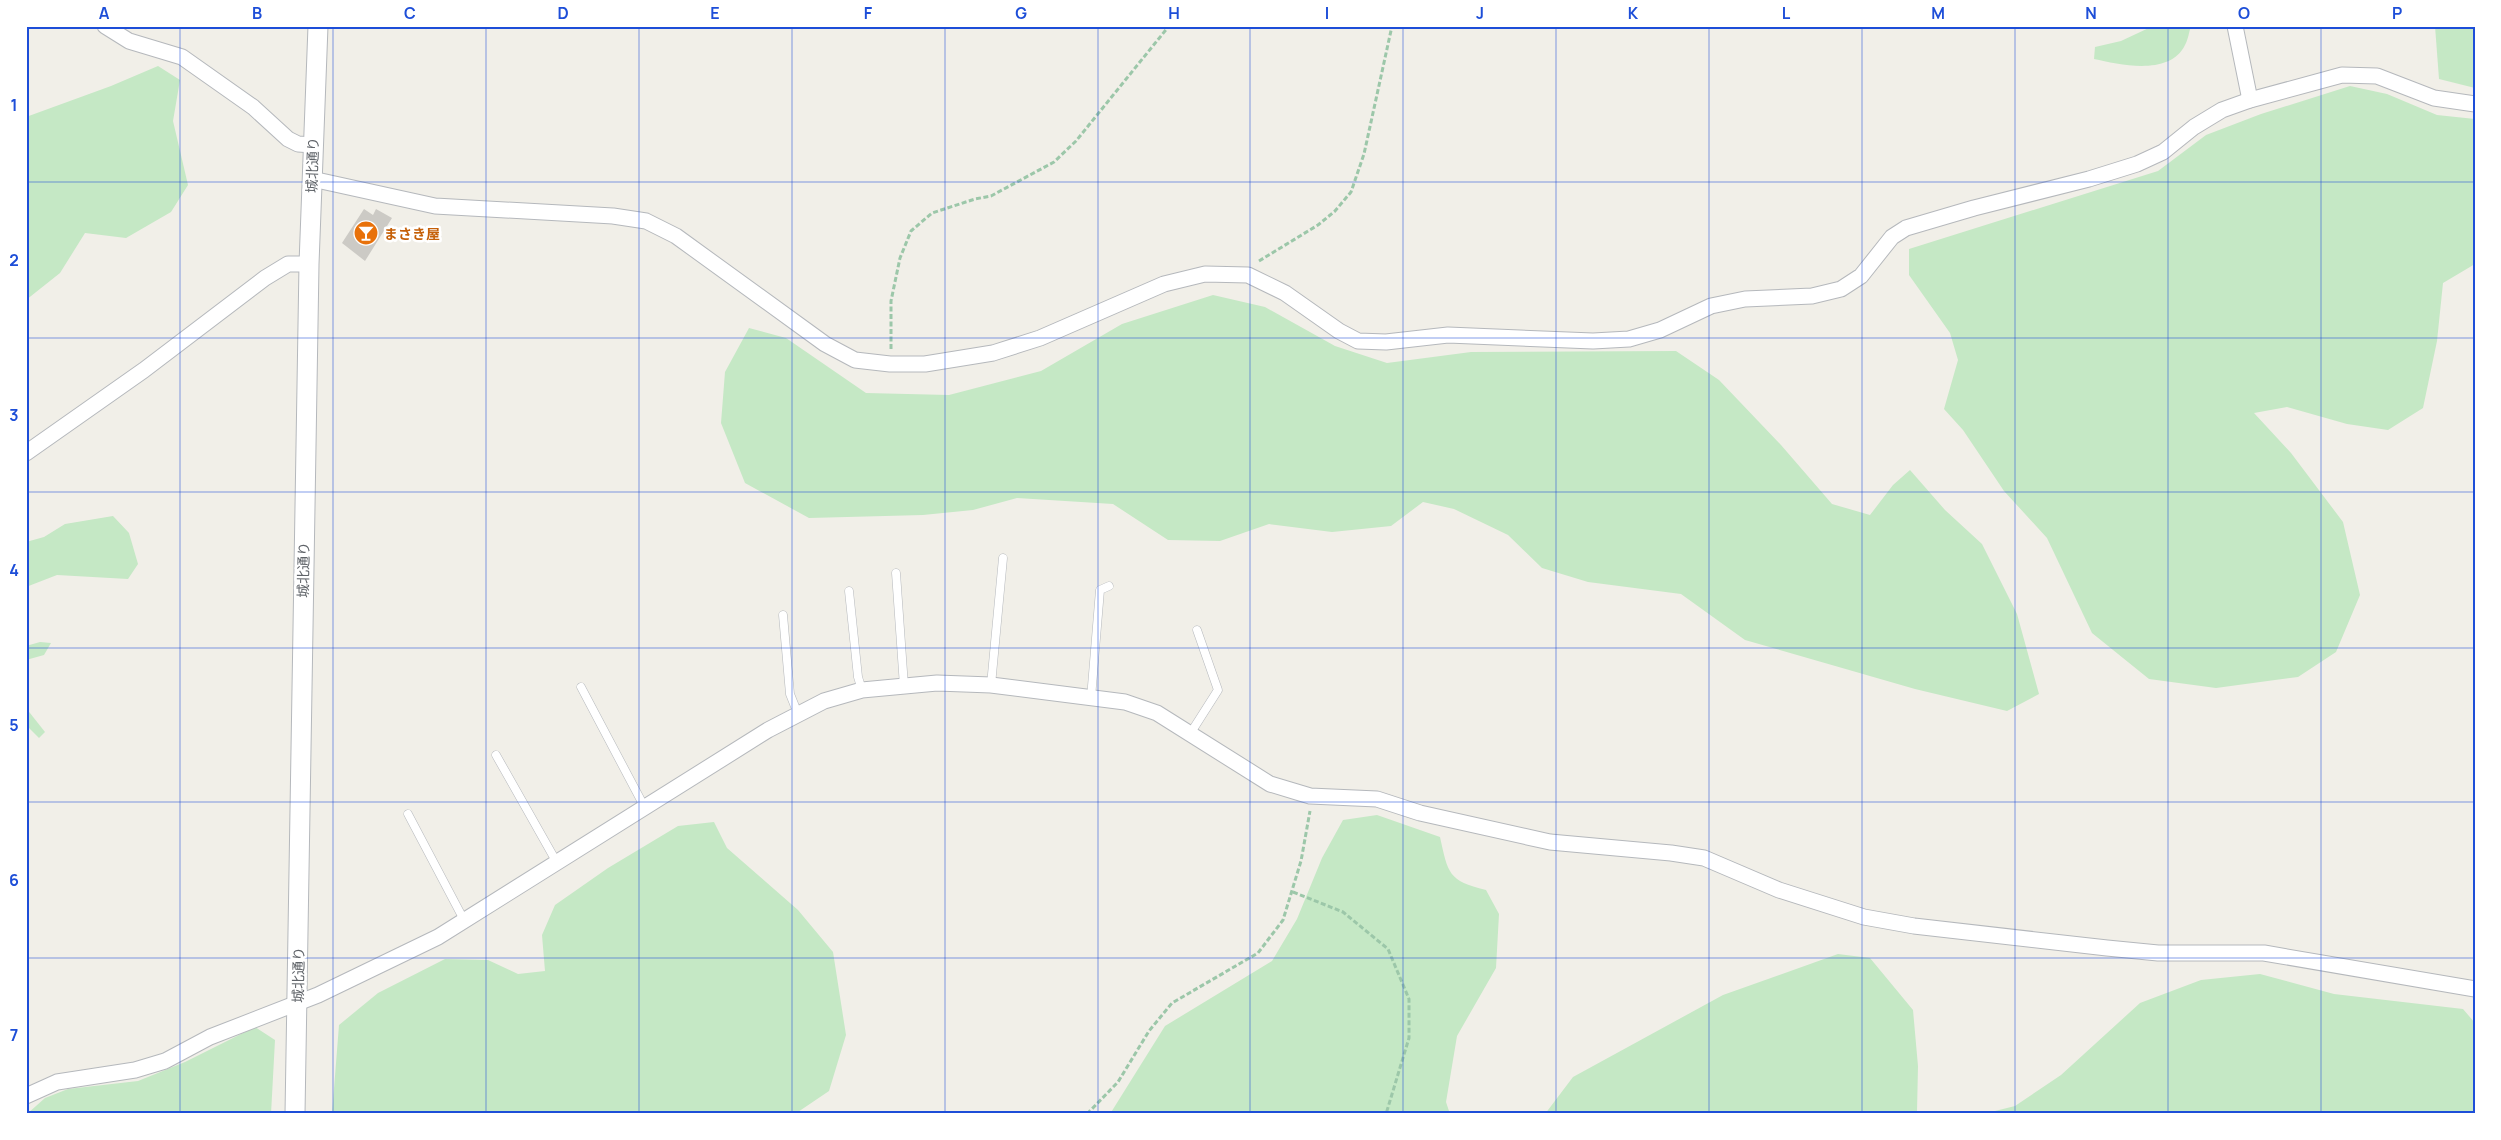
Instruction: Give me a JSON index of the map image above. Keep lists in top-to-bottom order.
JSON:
{
  "streets": {
    "street": ["城北通り"]
  },
  "places": {
    "bar": ["まさき屋"]
  },
  "grid": {
    "columns": [
      "A",
      "B",
      "C",
      "D",
      "E",
      "F",
      "G",
      "H",
      "I",
      "J",
      "K",
      "L",
      "M",
      "N",
      "O",
      "P"
    ],
    "rows": [
      "1",
      "2",
      "3",
      "4",
      "5",
      "6",
      "7"
    ]
  }
}
